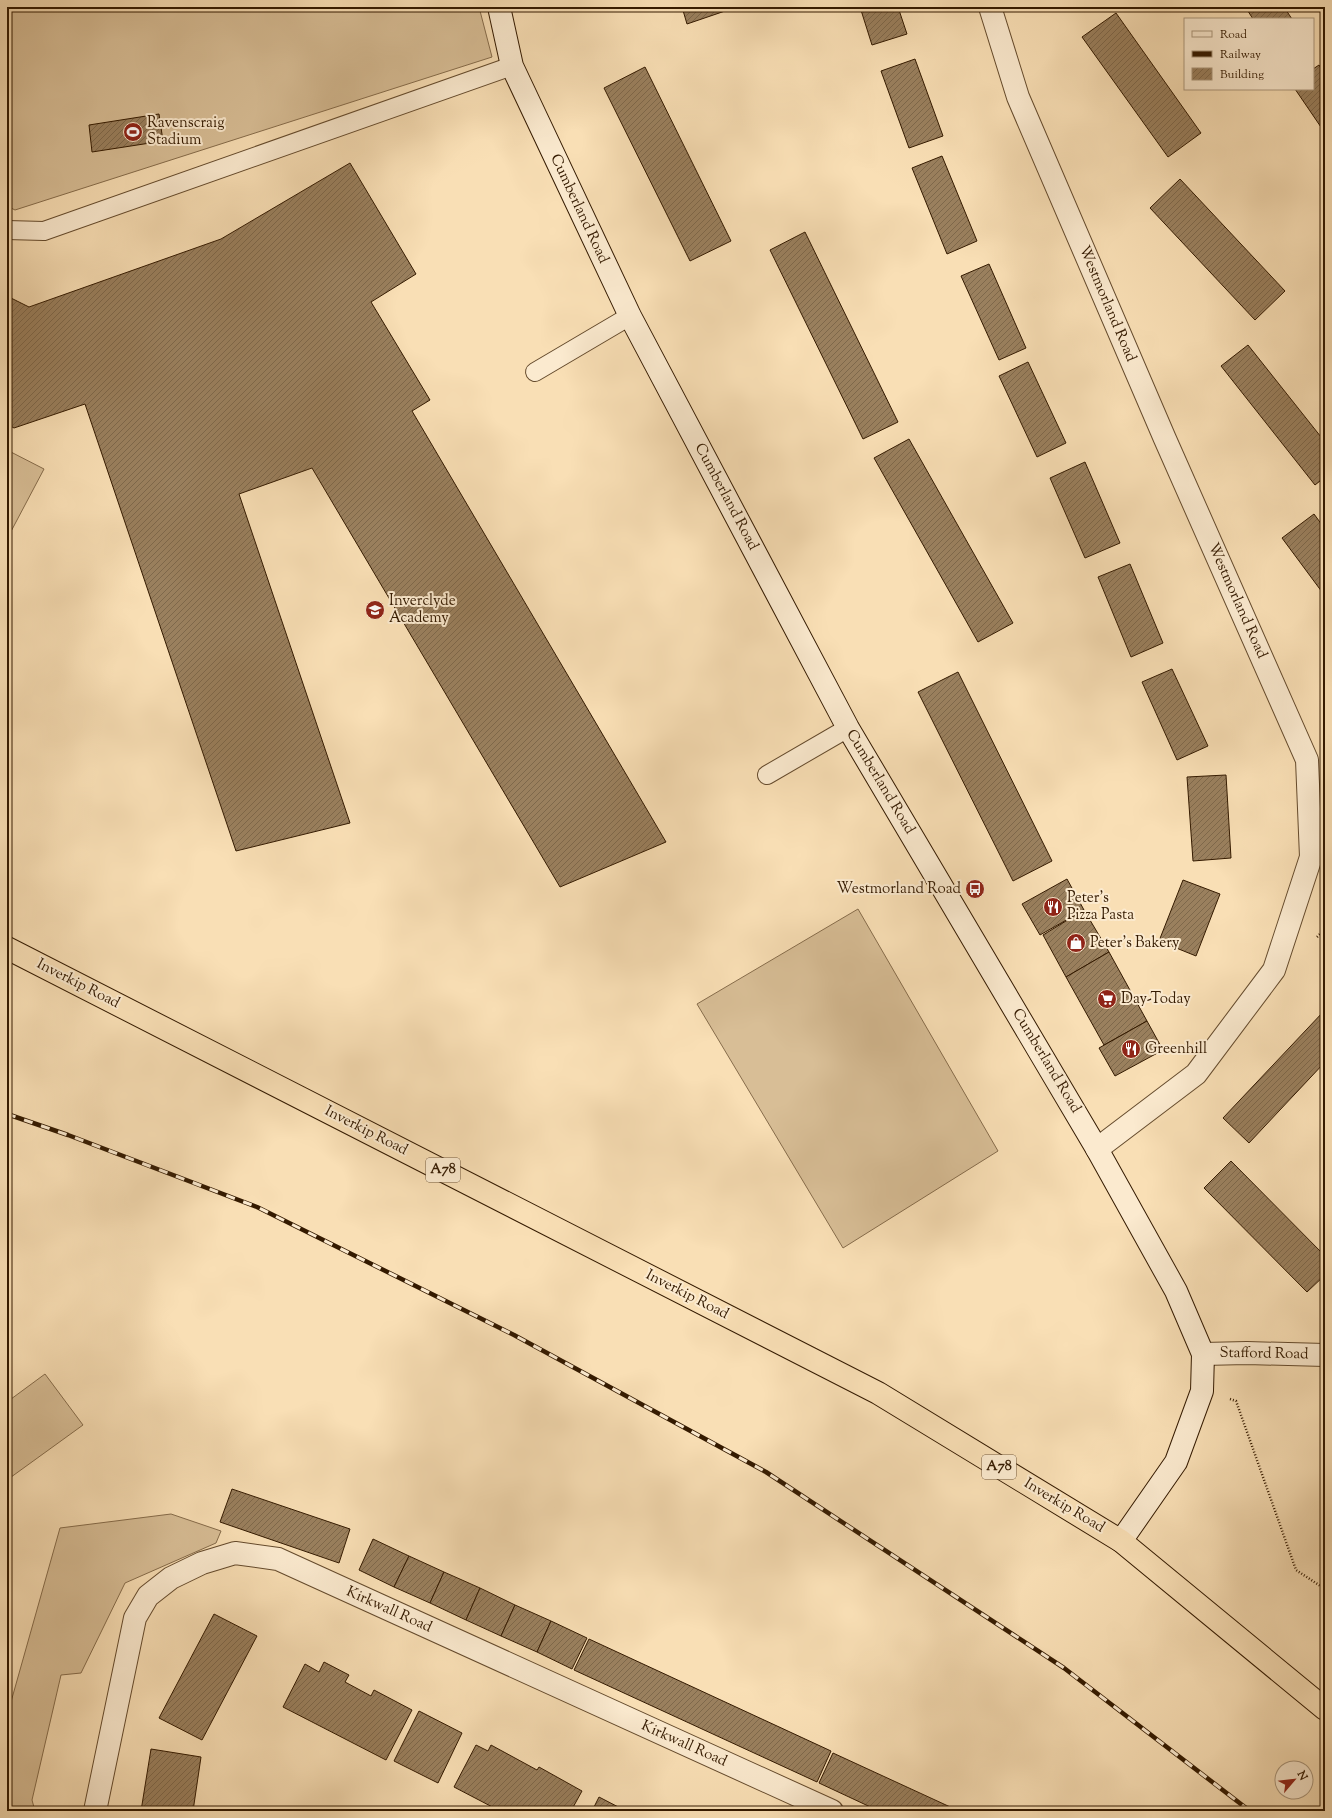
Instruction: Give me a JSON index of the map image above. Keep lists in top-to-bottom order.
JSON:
{
  "streets": {
    "highway": ["Inverkip Road", "A78"],
    "street": [
      "Cumberland Road",
      "Westmorland Road",
      "Stafford Road",
      "Kirkwall Road"
    ]
  },
  "crossings": [
    ["Cumberland Road", "Westmorland Road"],
    ["Cumberland Road", "Inverkip Road"],
    ["Cumberland Road", "Stafford Road"]
  ],
  "places": {
    "sports": ["Ravenscraig Stadium"],
    "school or university": ["Inverclyde Academy"],
    "bus stop": ["Westmorland Road"],
    "restaurant": ["Peter's Pizza Pasta", "Greenhill"],
    "shop": ["Peter's Bakery"],
    "supermarket": ["Day-Today"]
  },
  "legend": ["Road", "Railway", "Building"],
  "north": "top right"
}
